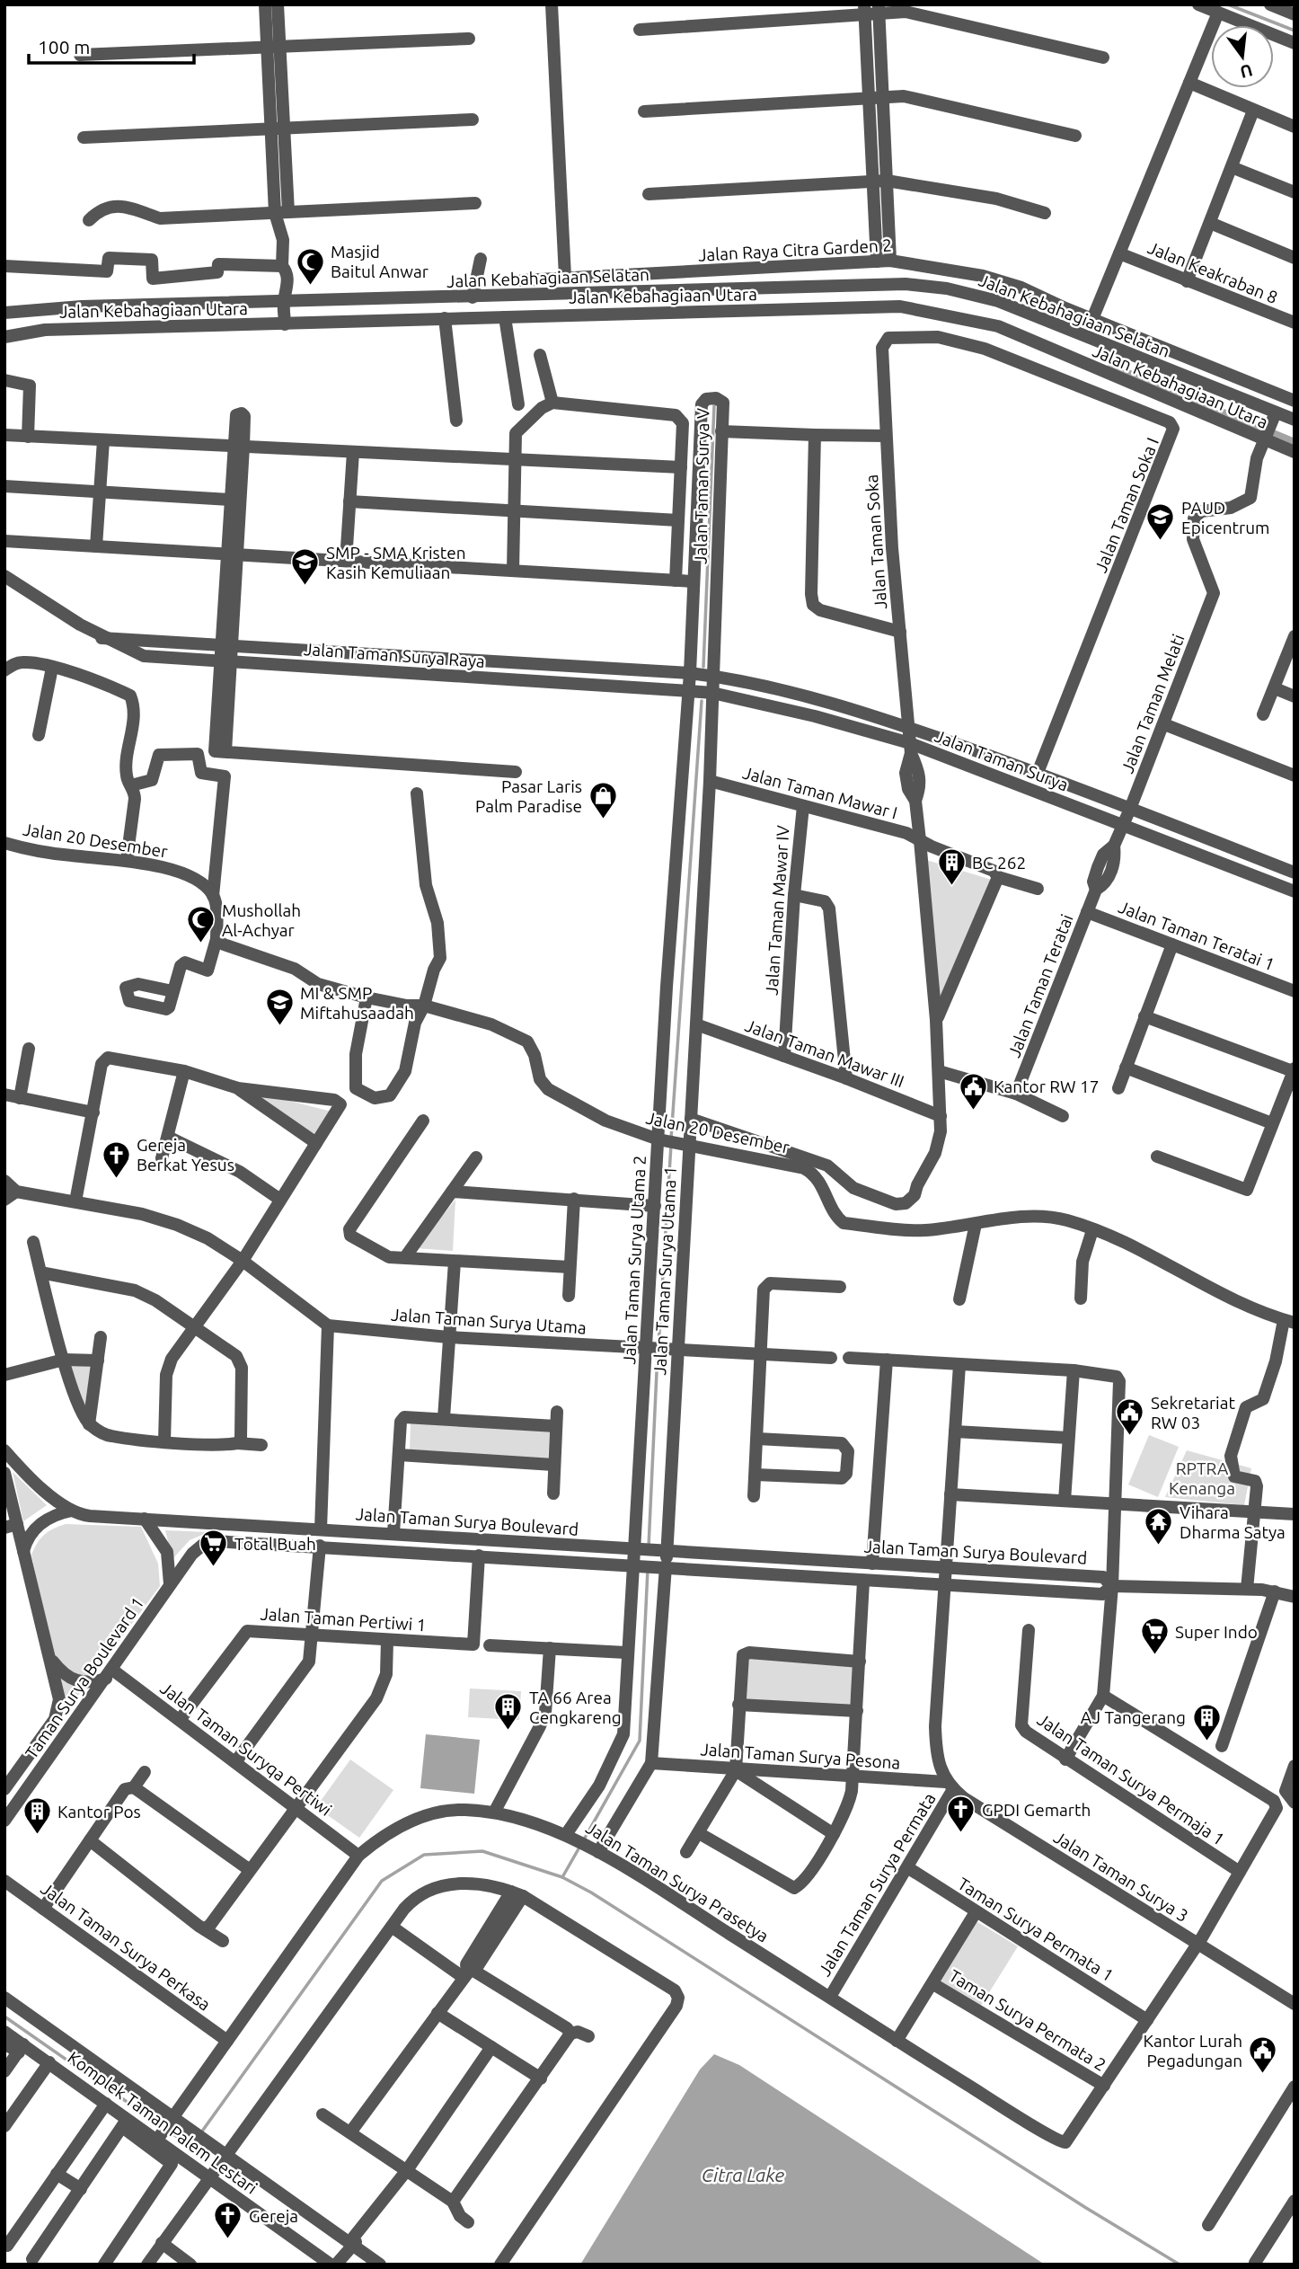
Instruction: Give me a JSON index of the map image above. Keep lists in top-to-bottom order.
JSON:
{
  "streets": {
    "street": [
      "Jalan Raya Citra Garden 2",
      "Jalan Keakraban 8",
      "Jalan Kebahagiaan Selatan",
      "Jalan Kebahagiaan Utara",
      "Jalan Taman Surya V",
      "Jalan Taman Soka I",
      "Jalan Taman Soka",
      "Jalan Taman Surya Raya",
      "Jalan Taman Melati",
      "Jalan Taman Surya",
      "Jalan Taman Mawar I",
      "Jalan 20 Desember",
      "Jalan Taman Mawar IV",
      "Jalan Taman Teratai 1",
      "Jalan Taman Teratai",
      "Jalan Taman Mawar III",
      "Jalan Taman Surya Utama 2",
      "Jalan Taman Surya Utama 1",
      "Jalan Taman Surya Utama",
      "Jalan Taman Surya Boulevard",
      "Jalan Taman Pertiwi 1",
      "Taman Surya Boulevard 1",
      "Jalan Taman Suryqa Pertiwi",
      "Jalan Taman Surya Pesona",
      "Jalan Taman Surya Permaja 1",
      "Jalan Taman Surya 3",
      "Jalan Taman Surya Prasetya",
      "Jalan Taman Surya Permata",
      "Taman Surya Permata 1",
      "Jalan Taman Surya Perkasa",
      "Taman Surya Permata 2",
      "Komplek Taman Palem Lestari"
    ]
  },
  "crossings": [
    ["Jalan Kebahagiaan Utara", "Jalan Taman Melati"],
    ["Jalan Taman Surya V", "Jalan Taman Surya Raya"],
    ["Jalan Taman Surya V", "Jalan Taman Surya"],
    ["Jalan Taman Surya V", "Jalan Taman Surya Utama 2"],
    ["Jalan Taman Surya V", "Jalan Taman Surya Utama 1"],
    ["Jalan Taman Soka I", "Jalan Taman Soka"],
    ["Jalan Taman Soka I", "Jalan Taman Surya"],
    ["Jalan Taman Soka", "Jalan Taman Surya"],
    ["Jalan Taman Soka", "Jalan Taman Mawar I"],
    ["Jalan Taman Soka", "Jalan Taman Mawar III"],
    ["Jalan Taman Soka", "Jalan Taman Surya Utama 1"],
    ["Jalan Taman Surya Raya", "Jalan Taman Surya"],
    ["Jalan Taman Surya Raya", "Jalan Taman Surya Utama 2"],
    ["Jalan Taman Melati", "Jalan Taman Surya"],
    ["Jalan Taman Melati", "Jalan Taman Teratai"],
    ["Jalan Taman Surya", "Jalan Taman Teratai"],
    ["Jalan Taman Surya", "Jalan Taman Surya Utama 2"],
    ["Jalan Taman Surya", "Jalan Taman Surya Utama 1"],
    ["Jalan Taman Mawar I", "Jalan Taman Mawar IV"],
    ["Jalan Taman Mawar I", "Jalan Taman Surya Utama 1"],
    ["Jalan 20 Desember", "Jalan Taman Surya Utama 2"],
    ["Jalan 20 Desember", "Jalan Taman Surya Utama 1"],
    ["Jalan Taman Mawar IV", "Jalan Taman Mawar III"],
    ["Jalan Taman Teratai 1", "Jalan Taman Teratai"],
    ["Jalan Taman Mawar III", "Jalan Taman Surya Utama 1"],
    ["Jalan Taman Surya Utama 2", "Jalan Taman Surya Utama"],
    ["Jalan Taman Surya Utama 2", "Jalan Taman Surya Boulevard"],
    ["Jalan Taman Surya Utama 2", "Jalan Taman Surya Prasetya"],
    ["Jalan Taman Surya Utama 1", "Jalan Taman Surya Utama"],
    ["Jalan Taman Surya Utama 1", "Jalan Taman Surya Boulevard"],
    ["Jalan Taman Surya Utama 1", "Jalan Taman Surya Pesona"],
    ["Jalan Taman Surya Utama 1", "Jalan Taman Surya Prasetya"],
    ["Jalan Taman Surya Boulevard", "Jalan Taman Pertiwi 1"],
    ["Jalan Taman Surya Boulevard", "Taman Surya Boulevard 1"],
    ["Jalan Taman Surya Boulevard", "Jalan Taman Suryqa Pertiwi"],
    ["Jalan Taman Pertiwi 1", "Jalan Taman Suryqa Pertiwi"],
    ["Taman Surya Boulevard 1", "Jalan Taman Suryqa Pertiwi"],
    ["Jalan Taman Suryqa Pertiwi", "Jalan Taman Surya Prasetya"],
    ["Jalan Taman Surya Pesona", "Jalan Taman Surya 3"],
    ["Jalan Taman Surya Pesona", "Jalan Taman Surya Permata"],
    ["Jalan Taman Surya 3", "Jalan Taman Surya Permata"],
    ["Jalan Taman Surya Prasetya", "Jalan Taman Surya Permata"],
    ["Jalan Taman Surya Prasetya", "Jalan Taman Surya Perkasa"],
    ["Jalan Taman Surya Prasetya", "Taman Surya Permata 2"],
    ["Jalan Taman Surya Prasetya", "Komplek Taman Palem Lestari"],
    ["Jalan Taman Surya Permata", "Taman Surya Permata 1"]
  ],
  "water": ["Citra Lake"],
  "parks": ["RPTRA Kenanga"],
  "places": {
    "mosque": ["Masjid Baitul Anwar", "Mushollah Al-Achyar"],
    "school or university": ["PAUD Epicentrum", "SMP - SMA Kristen Kasih Kemuliaan", "MI & SMP Miftahusaadah"],
    "shop": ["Pasar Laris Palm Paradise"],
    "building": [
      "BC 262",
      "TA 66 Area Cengkareng",
      "AJ Tangerang",
      "Kantor Pos"
    ],
    "public building": ["Kantor RW 17", "Sekretariat RW 03", "Kantor Lurah Pegadungan"],
    "church": ["Gereja Berkat Yesus", "GPDI Gemarth", "Gereja"],
    "temple": ["Vihara Dharma Satya"],
    "supermarket": ["Total Buah", "Super Indo"]
  },
  "scale_bar": "100 m",
  "north": "bottom"
}
